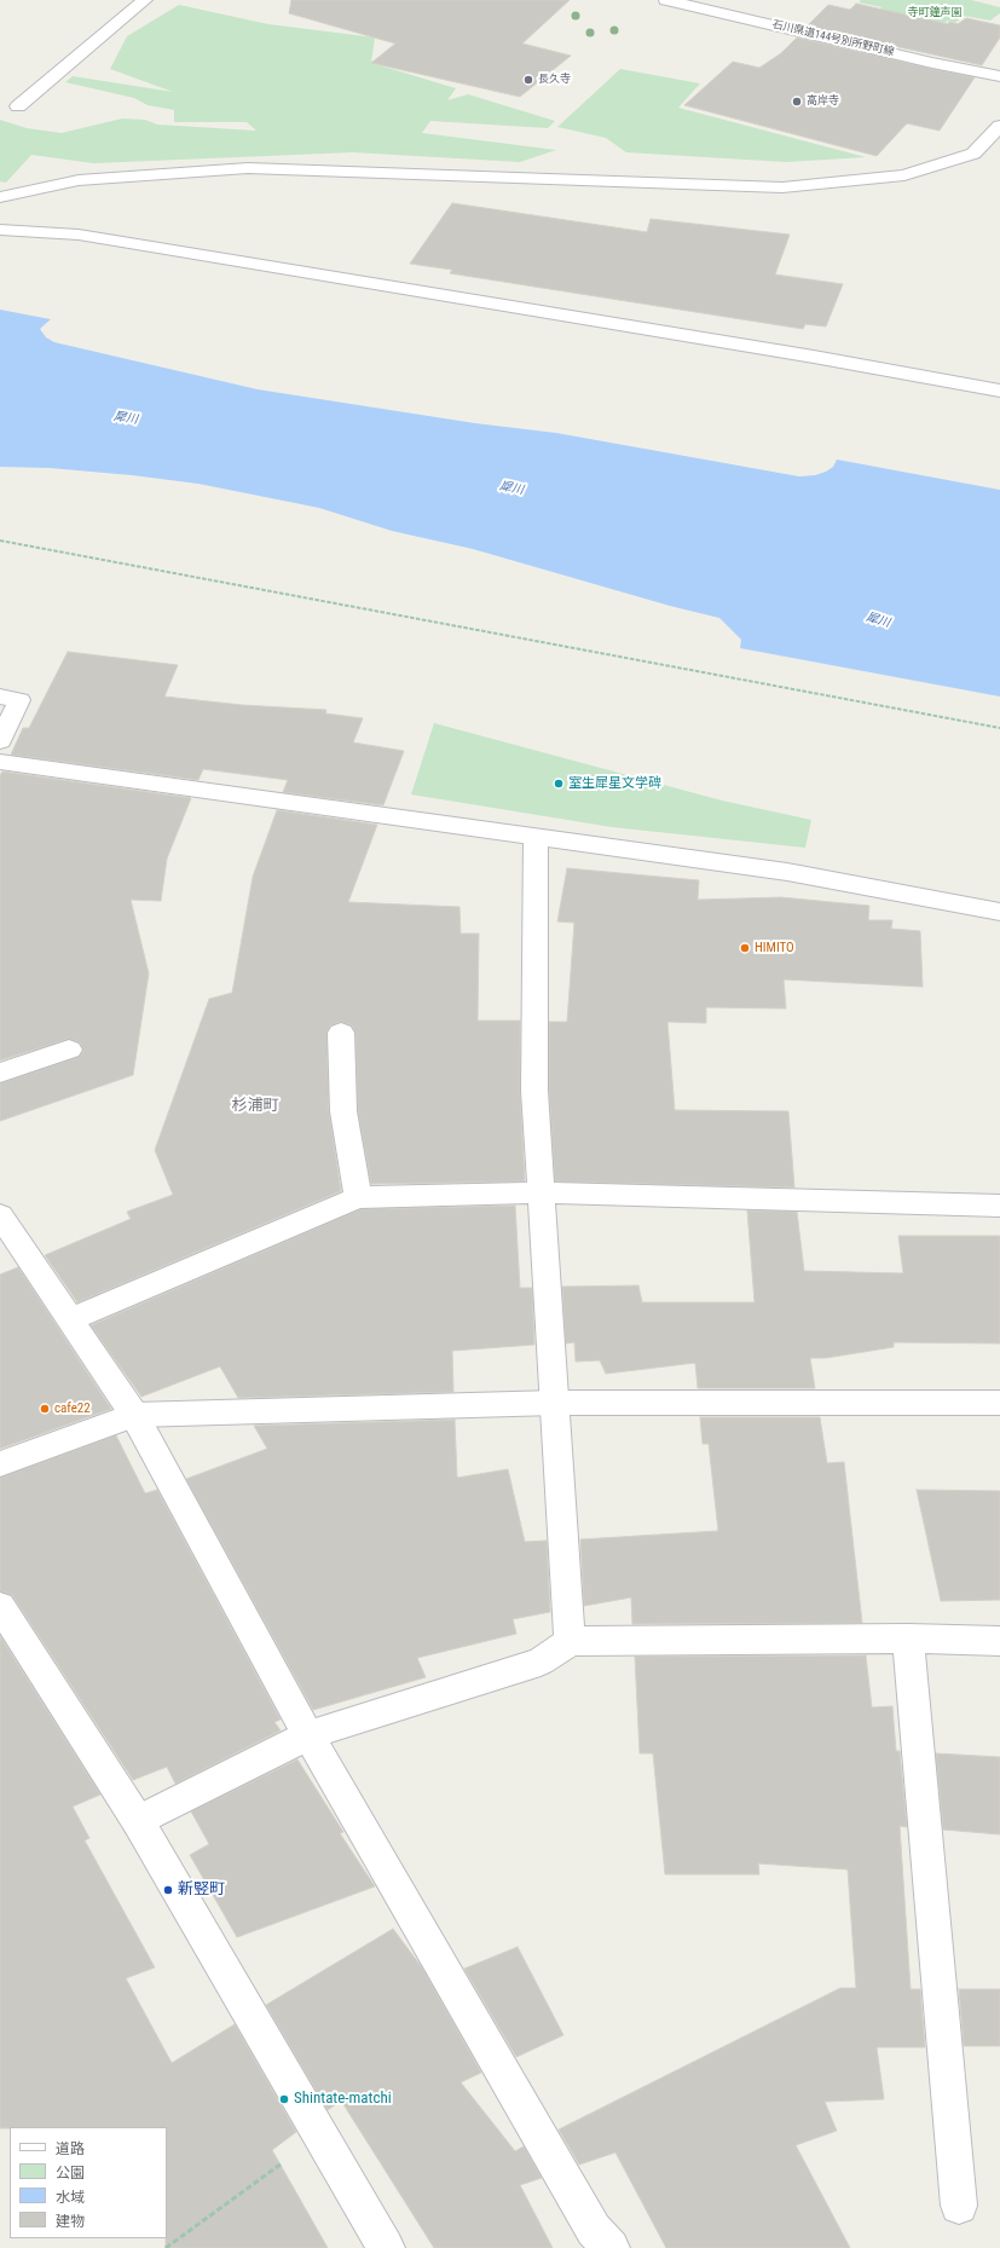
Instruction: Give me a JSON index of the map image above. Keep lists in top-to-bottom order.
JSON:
{
  "streets": {
    "street": ["石川県道144号別所野町線"]
  },
  "districts": ["杉浦町"],
  "water": ["犀川"],
  "parks": ["寺町鐘声園"],
  "places": [
    "長久寺",
    "高岸寺",
    "室生犀星文学碑",
    "HIMITO",
    "cafe22",
    "新竪町",
    "Shintate-matchi"
  ],
  "legend": [
    "道路",
    "公園",
    "水域",
    "建物"
  ]
}
